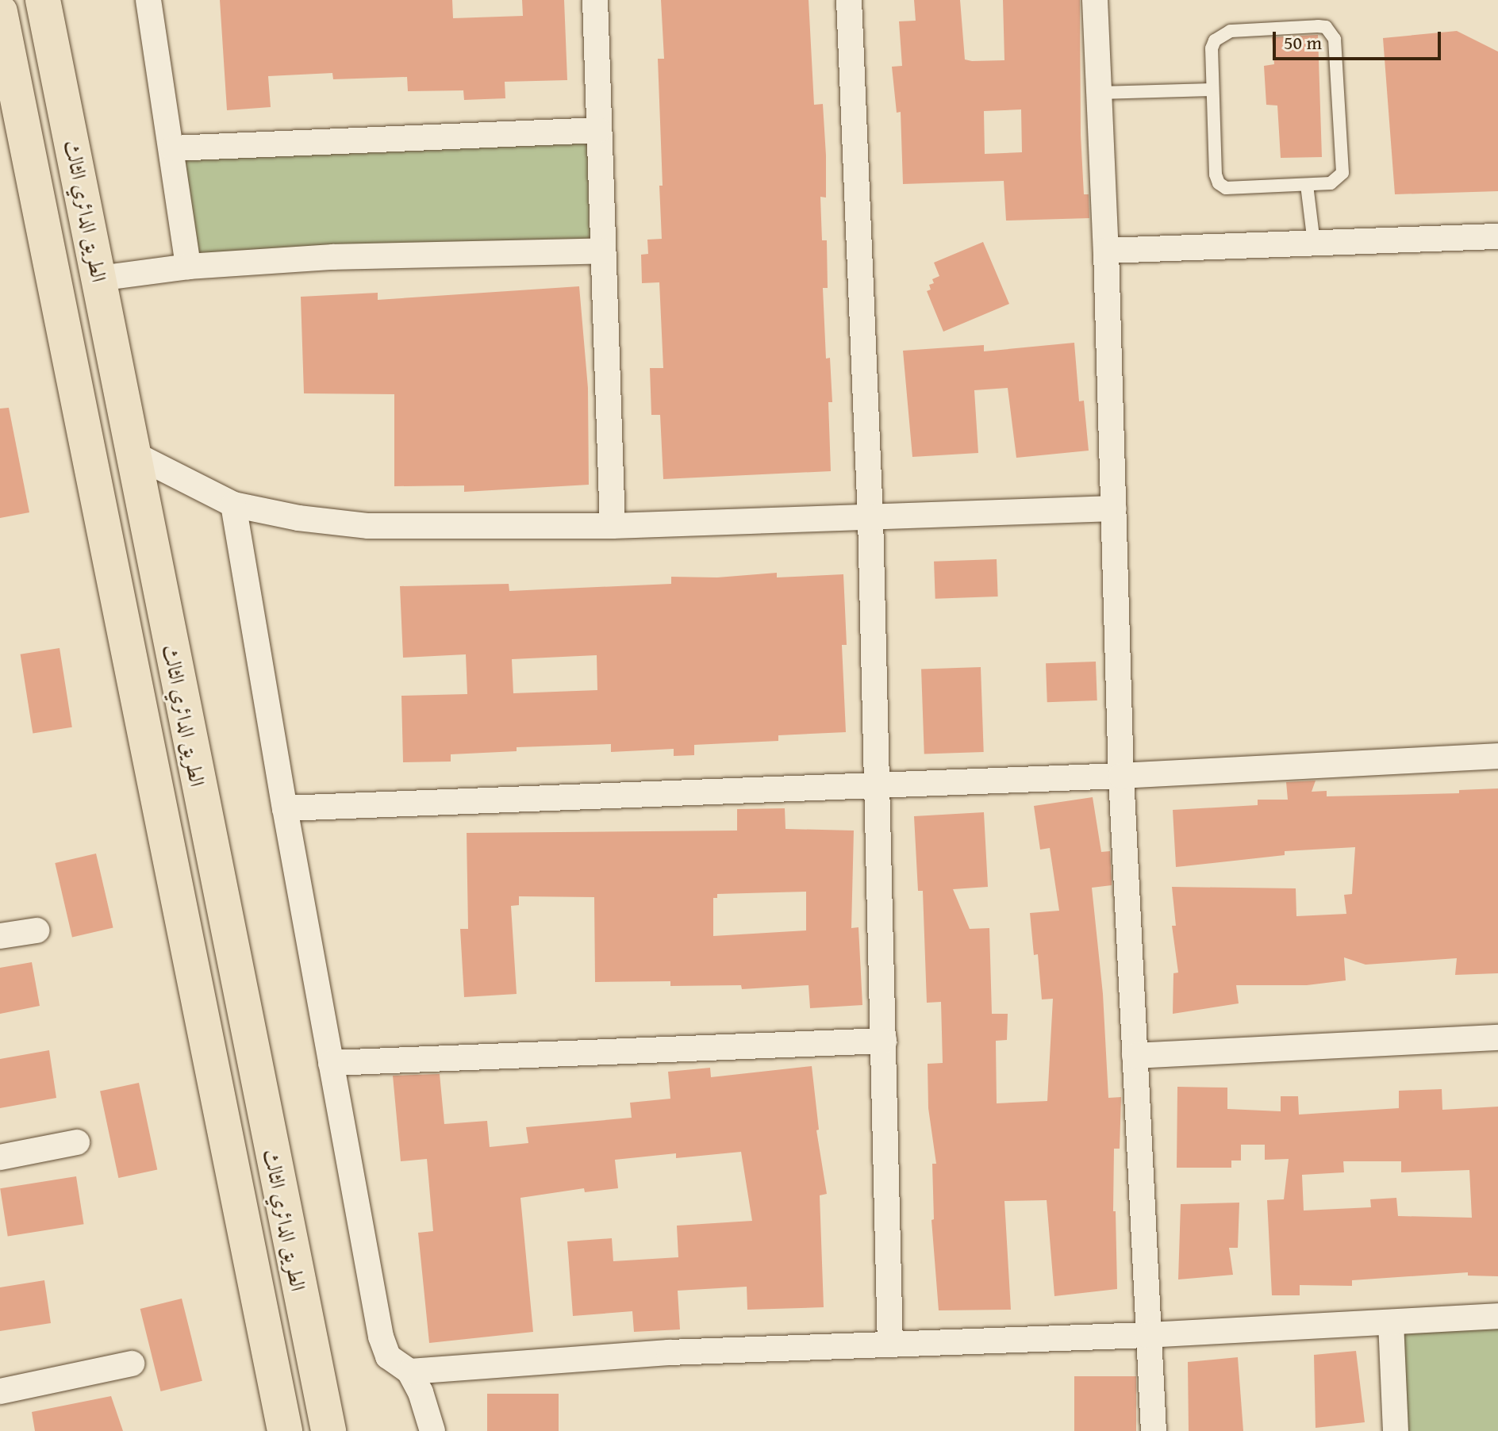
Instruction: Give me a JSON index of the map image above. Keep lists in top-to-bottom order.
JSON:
{
  "streets": {
    "highway": ["الطريق الدائري الثالث"]
  },
  "scale_bar": "50 m"
}
